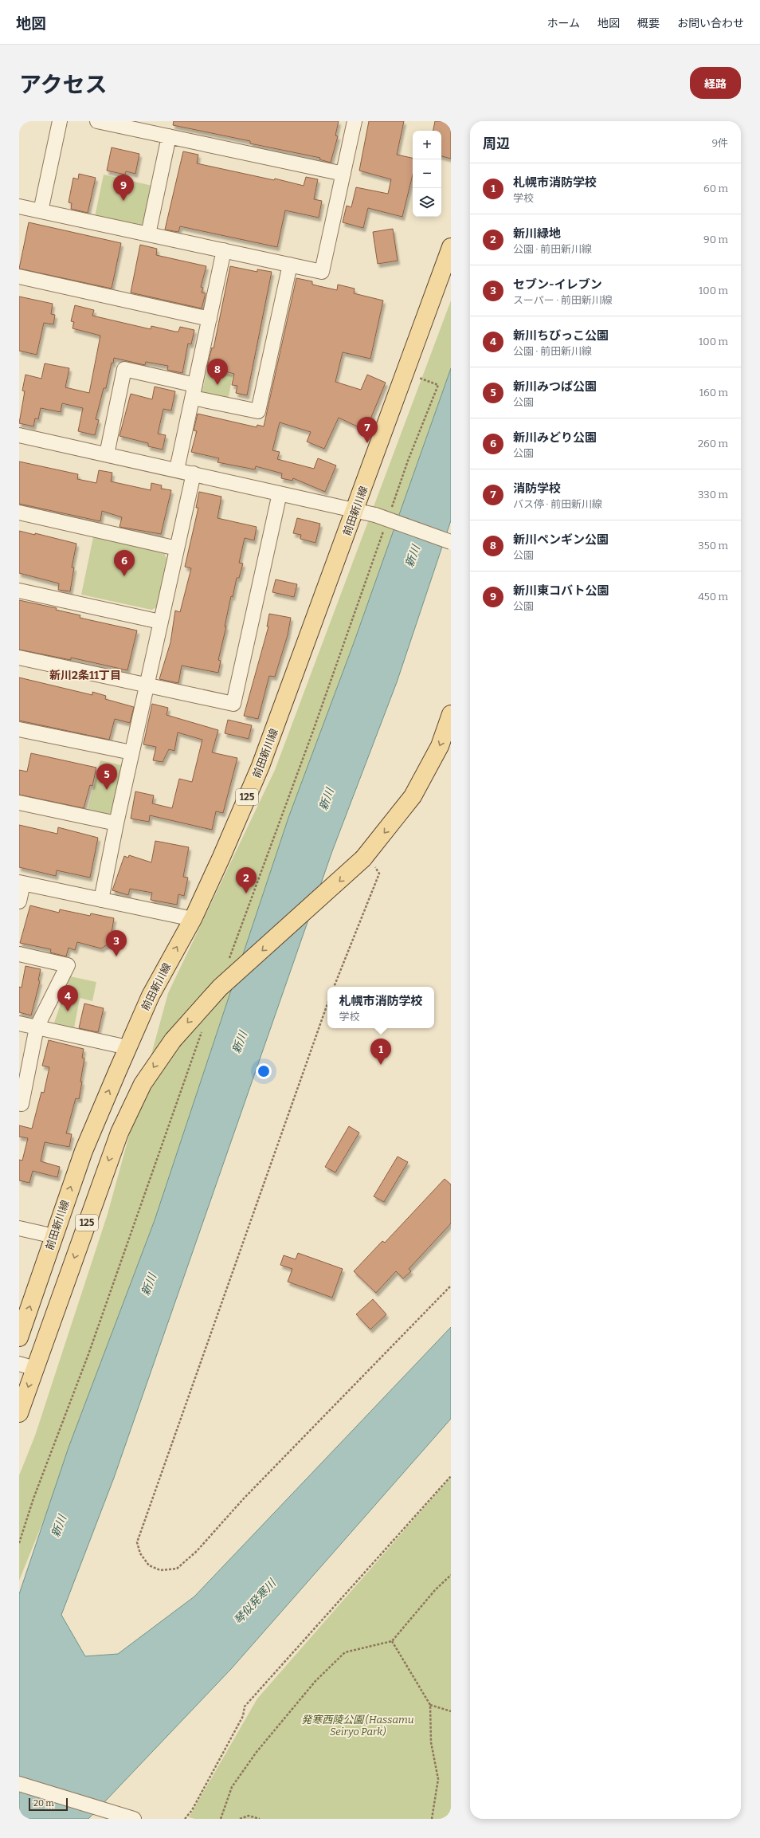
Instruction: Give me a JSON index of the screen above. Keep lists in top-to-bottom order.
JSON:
{
  "streets": {
    "main road": ["前田新川線", "125"]
  },
  "districts": ["新川2条11丁目"],
  "water": ["新川", "琴似発寒川"],
  "parks": ["発寒西陵公園 (Hassamu Seiryo Park)"],
  "scale_bar": "20 m",
  "page": {
    "header": "地図",
    "nav": [
      "ホーム",
      "地図",
      "概要",
      "お問い合わせ"
    ],
    "title": "アクセス",
    "buttons": "経路",
    "heading": ["周辺", "9件"],
    "map_buttons": ["+", "−"],
    "list": [
      {
        "mark": "1",
        "name": "札幌市消防学校",
        "note": "学校",
        "value": "60 m"
      },
      {
        "mark": "2",
        "name": "新川緑地",
        "note": "公園 · 前田新川線",
        "value": "90 m"
      },
      {
        "mark": "3",
        "name": "セブン-イレブン",
        "note": "スーパー · 前田新川線",
        "value": "100 m"
      },
      {
        "mark": "4",
        "name": "新川ちびっこ公園",
        "note": "公園 · 前田新川線",
        "value": "100 m"
      },
      {
        "mark": "5",
        "name": "新川みつば公園",
        "note": "公園",
        "value": "160 m"
      },
      {
        "mark": "6",
        "name": "新川みどり公園",
        "note": "公園",
        "value": "260 m"
      },
      {
        "mark": "7",
        "name": "消防学校",
        "note": "バス停 · 前田新川線",
        "value": "330 m"
      },
      {
        "mark": "8",
        "name": "新川ペンギン公園",
        "note": "公園",
        "value": "350 m"
      },
      {
        "mark": "9",
        "name": "新川東コバト公園",
        "note": "公園",
        "value": "450 m"
      }
    ],
    "pins": [
      "9",
      "8",
      "7",
      "6",
      "5",
      "2",
      "3",
      "4",
      "1"
    ],
    "popup": ["札幌市消防学校", "学校"],
    "scale": "20 m"
  }
}
